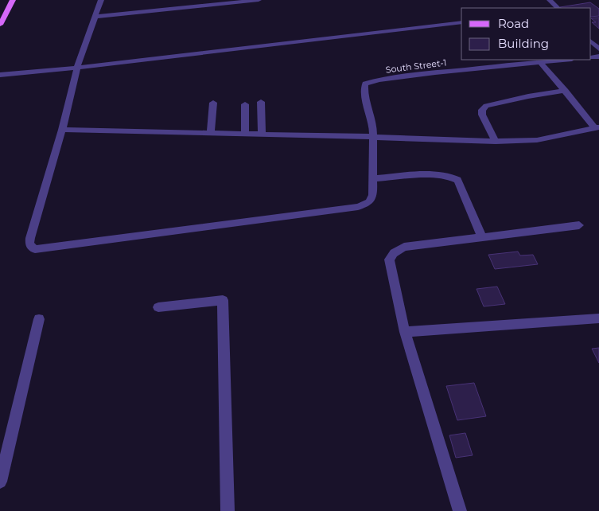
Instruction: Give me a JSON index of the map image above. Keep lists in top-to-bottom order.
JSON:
{
  "streets": {
    "street": ["South Street-1"]
  },
  "legend": ["Road", "Building"]
}
